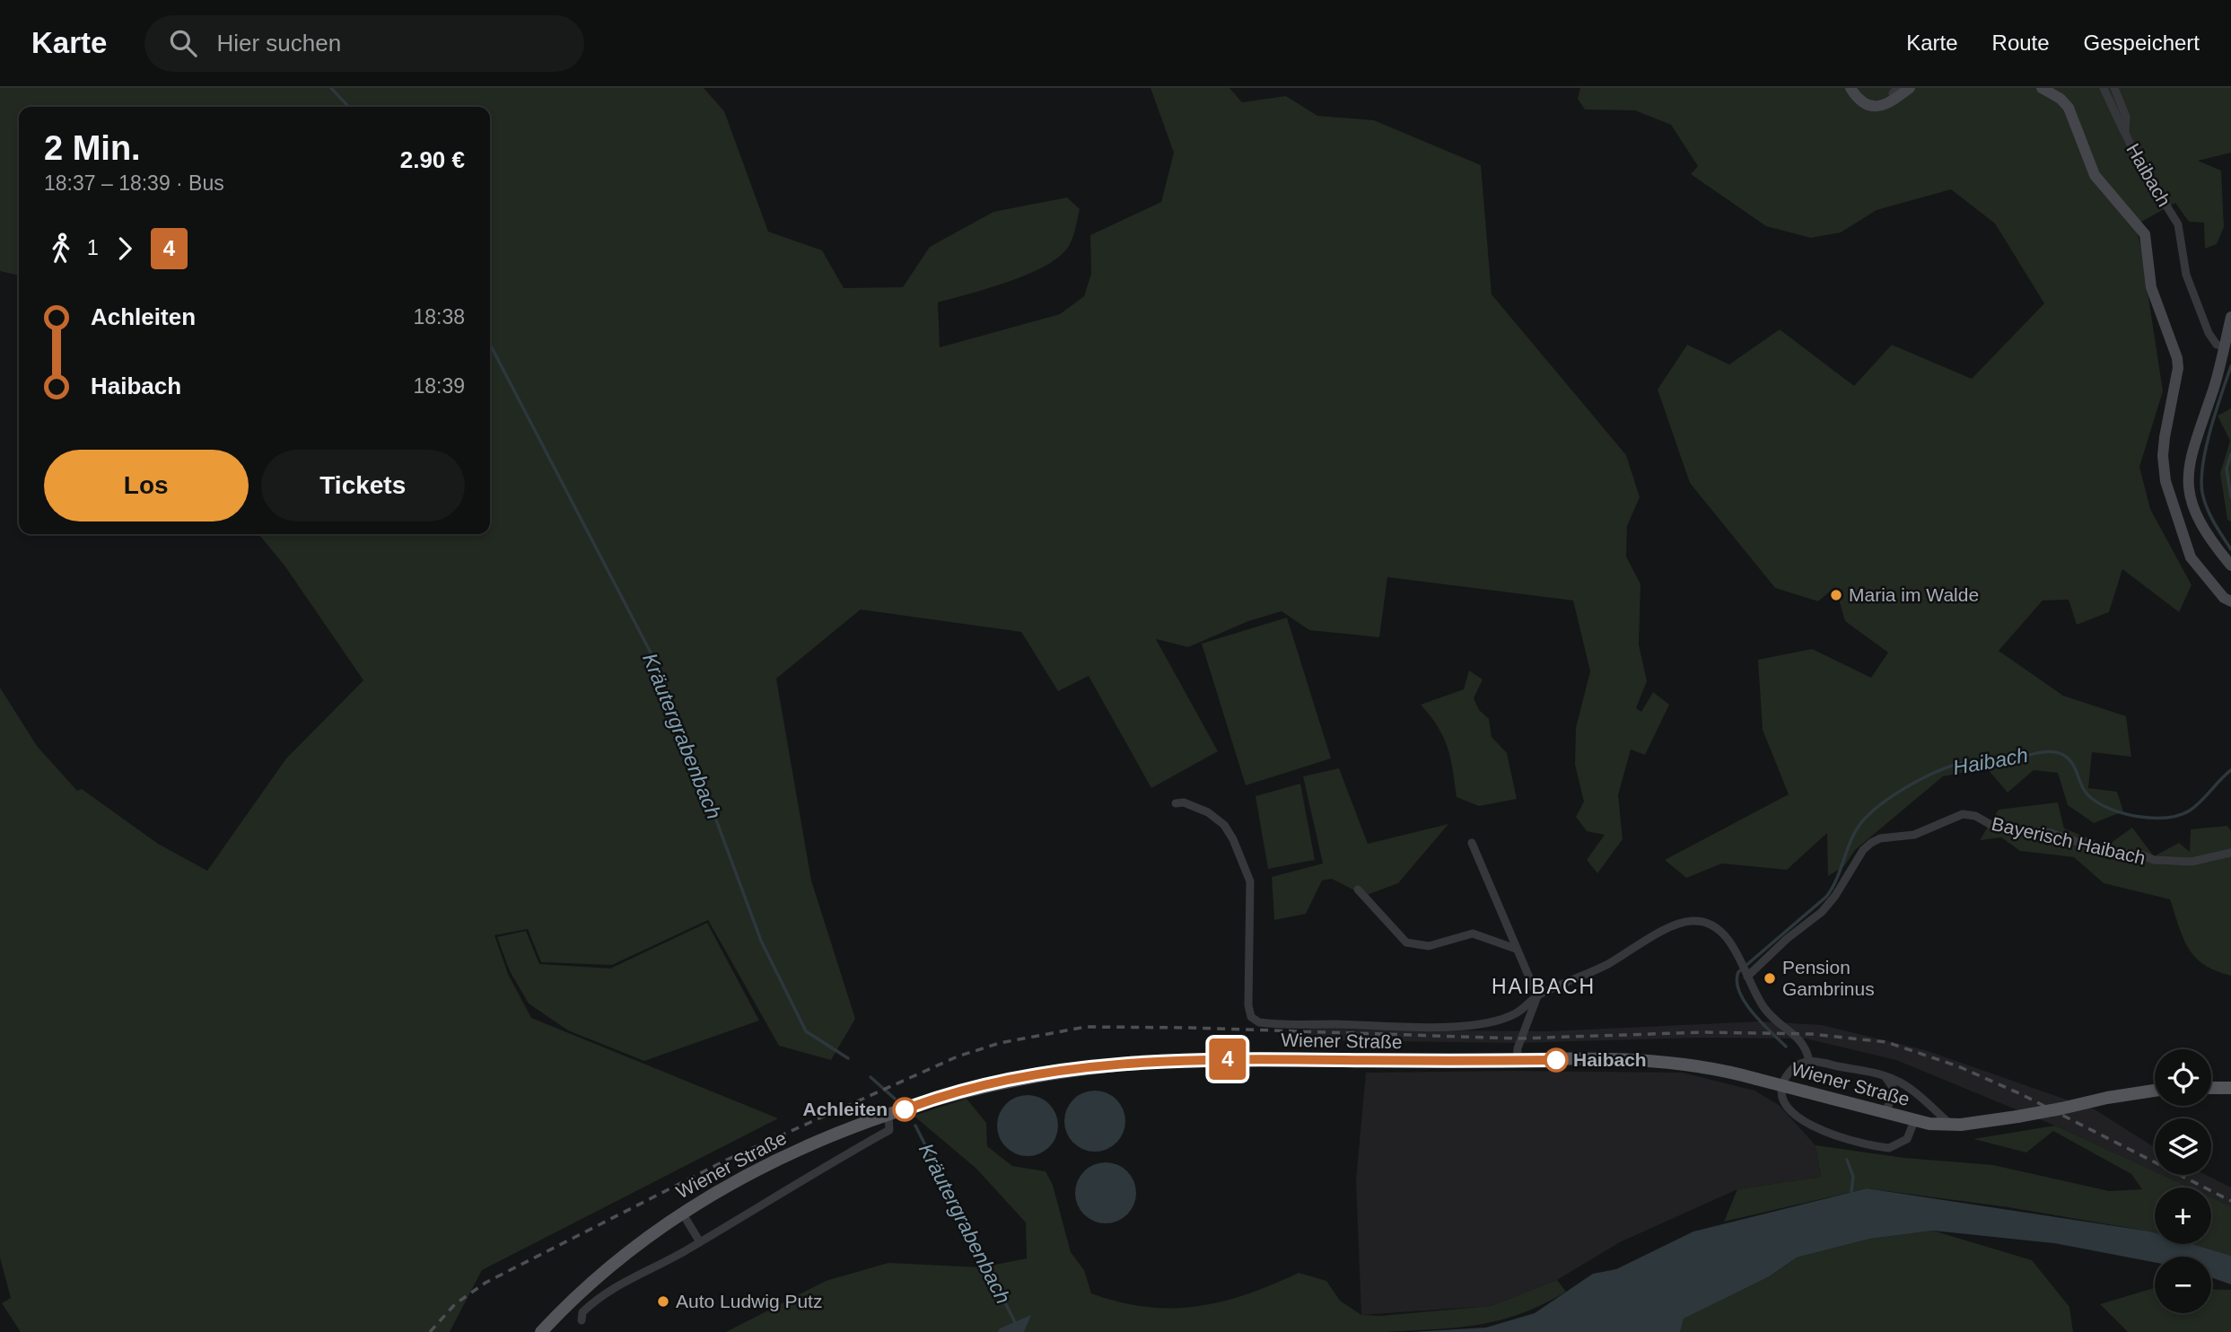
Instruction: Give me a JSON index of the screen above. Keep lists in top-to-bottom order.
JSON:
{
  "streets": {
    "main road": ["Wiener Straße"],
    "street": ["Haibach", "Bayerisch Haibach"]
  },
  "districts": ["HAIBACH"],
  "water": ["Kräutergrabenbach", "Haibach"],
  "places": [
    "Maria im Walde",
    "Pension Gambrinus",
    "Haibach",
    "Achleiten",
    "Auto Ludwig Putz"
  ],
  "lines": ["bus line 4"],
  "page": {
    "header": "Karte",
    "search": "Hier suchen",
    "nav": ["Karte", "Route", "Gespeichert"],
    "on_map": "4",
    "heading": ["2 Min.", "18:37 – 18:39 · Bus", "2.90 €"],
    "legs": ["1", "4"],
    "list": [
      {
        "name": "Achleiten",
        "value": "18:38"
      },
      {
        "name": "Haibach",
        "value": "18:39"
      }
    ],
    "buttons": ["Los", "Tickets"],
    "map_buttons": ["+", "−"]
  }
}
